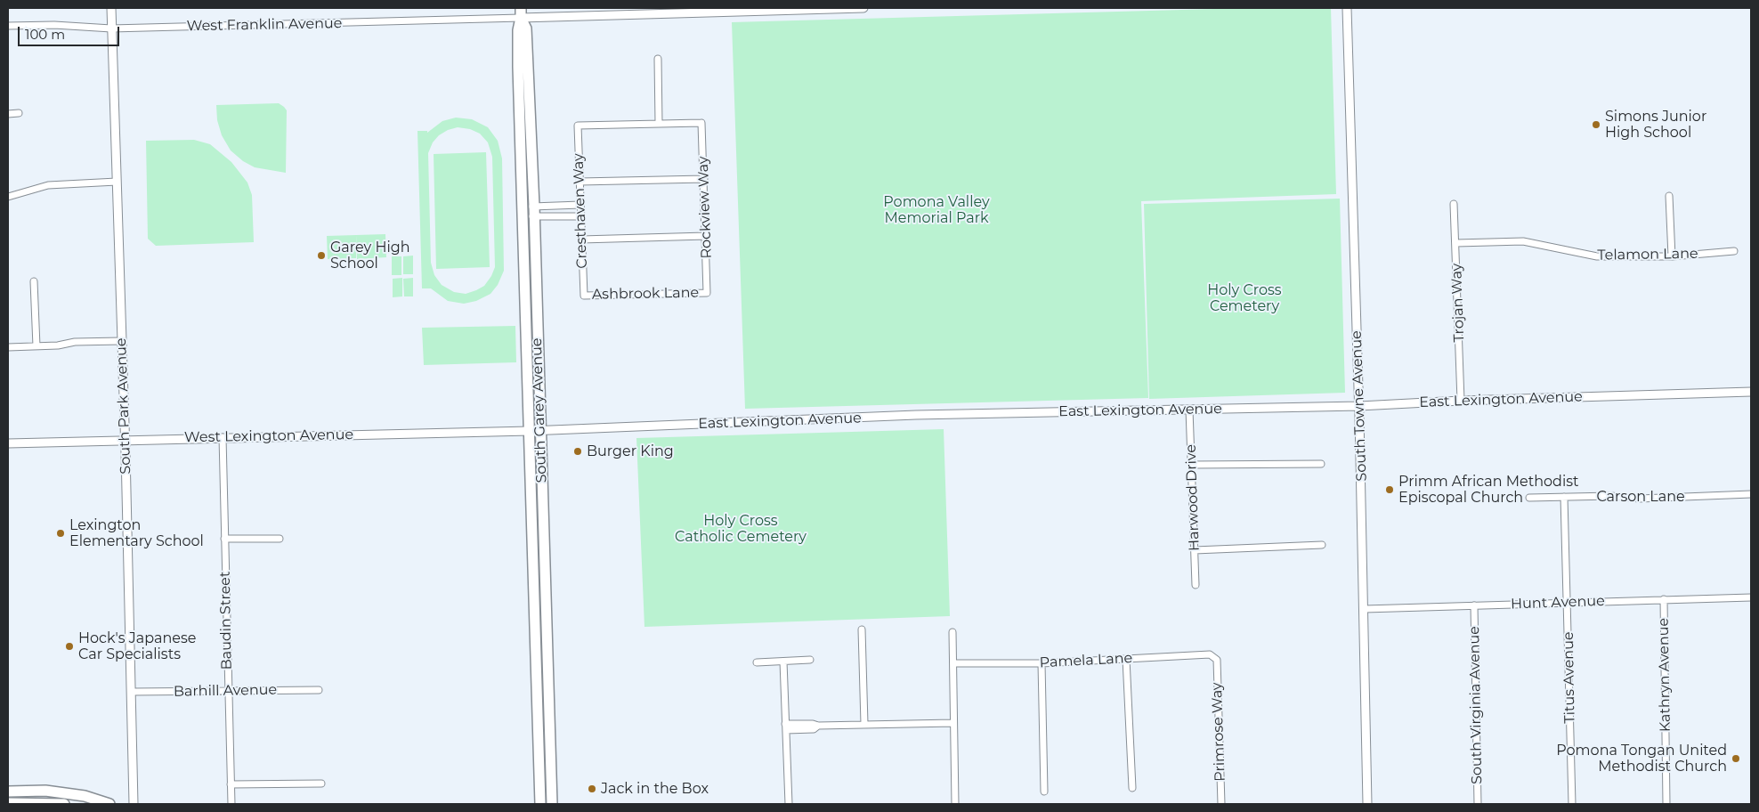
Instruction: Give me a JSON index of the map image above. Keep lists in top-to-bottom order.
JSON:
{
  "streets": {
    "main road": ["South Garey Avenue"],
    "street": [
      "West Franklin Avenue",
      "Rockview Way",
      "Cresthaven Way",
      "Telamon Lane",
      "Ashbrook Lane",
      "Trojan Way",
      "East Lexington Avenue",
      "South Park Avenue",
      "South Towne Avenue",
      "West Lexington Avenue",
      "Carson Lane",
      "Harwood Drive",
      "Hunt Avenue",
      "Baudin Street",
      "Pamela Lane",
      "Kathryn Avenue",
      "Titus Avenue",
      "Barhill Avenue",
      "South Virginia Avenue",
      "Primrose Way"
    ]
  },
  "crossings": [
    ["West Franklin Avenue", "South Park Avenue"],
    ["West Franklin Avenue", "South Garey Avenue"],
    ["Rockview Way", "Cresthaven Way"],
    ["Rockview Way", "Ashbrook Lane"],
    ["Cresthaven Way", "Ashbrook Lane"],
    ["Telamon Lane", "Trojan Way"],
    ["Trojan Way", "East Lexington Avenue"],
    ["East Lexington Avenue", "South Towne Avenue"],
    ["East Lexington Avenue", "South Garey Avenue"],
    ["East Lexington Avenue", "West Lexington Avenue"],
    ["East Lexington Avenue", "Harwood Drive"],
    ["South Park Avenue", "West Lexington Avenue"],
    ["South Park Avenue", "Barhill Avenue"],
    ["South Towne Avenue", "Hunt Avenue"],
    ["South Garey Avenue", "West Lexington Avenue"],
    ["West Lexington Avenue", "Baudin Street"],
    ["Carson Lane", "Titus Avenue"],
    ["Hunt Avenue", "Kathryn Avenue"],
    ["Hunt Avenue", "Titus Avenue"],
    ["Hunt Avenue", "South Virginia Avenue"],
    ["Baudin Street", "Barhill Avenue"],
    ["Pamela Lane", "Primrose Way"]
  ],
  "parks": ["Pomona Valley Memorial Park", "Holy Cross Cemetery", "Holy Cross Catholic Cemetery"],
  "places": [
    "Simons Junior High School",
    "Garey High School",
    "Burger King",
    "Primm African Methodist Episcopal Church",
    "Lexington Elementary School",
    "Hock's Japanese Car Specialists",
    "Pomona Tongan United Methodist Church",
    "Jack in the Box"
  ],
  "scale_bar": "100 m"
}
